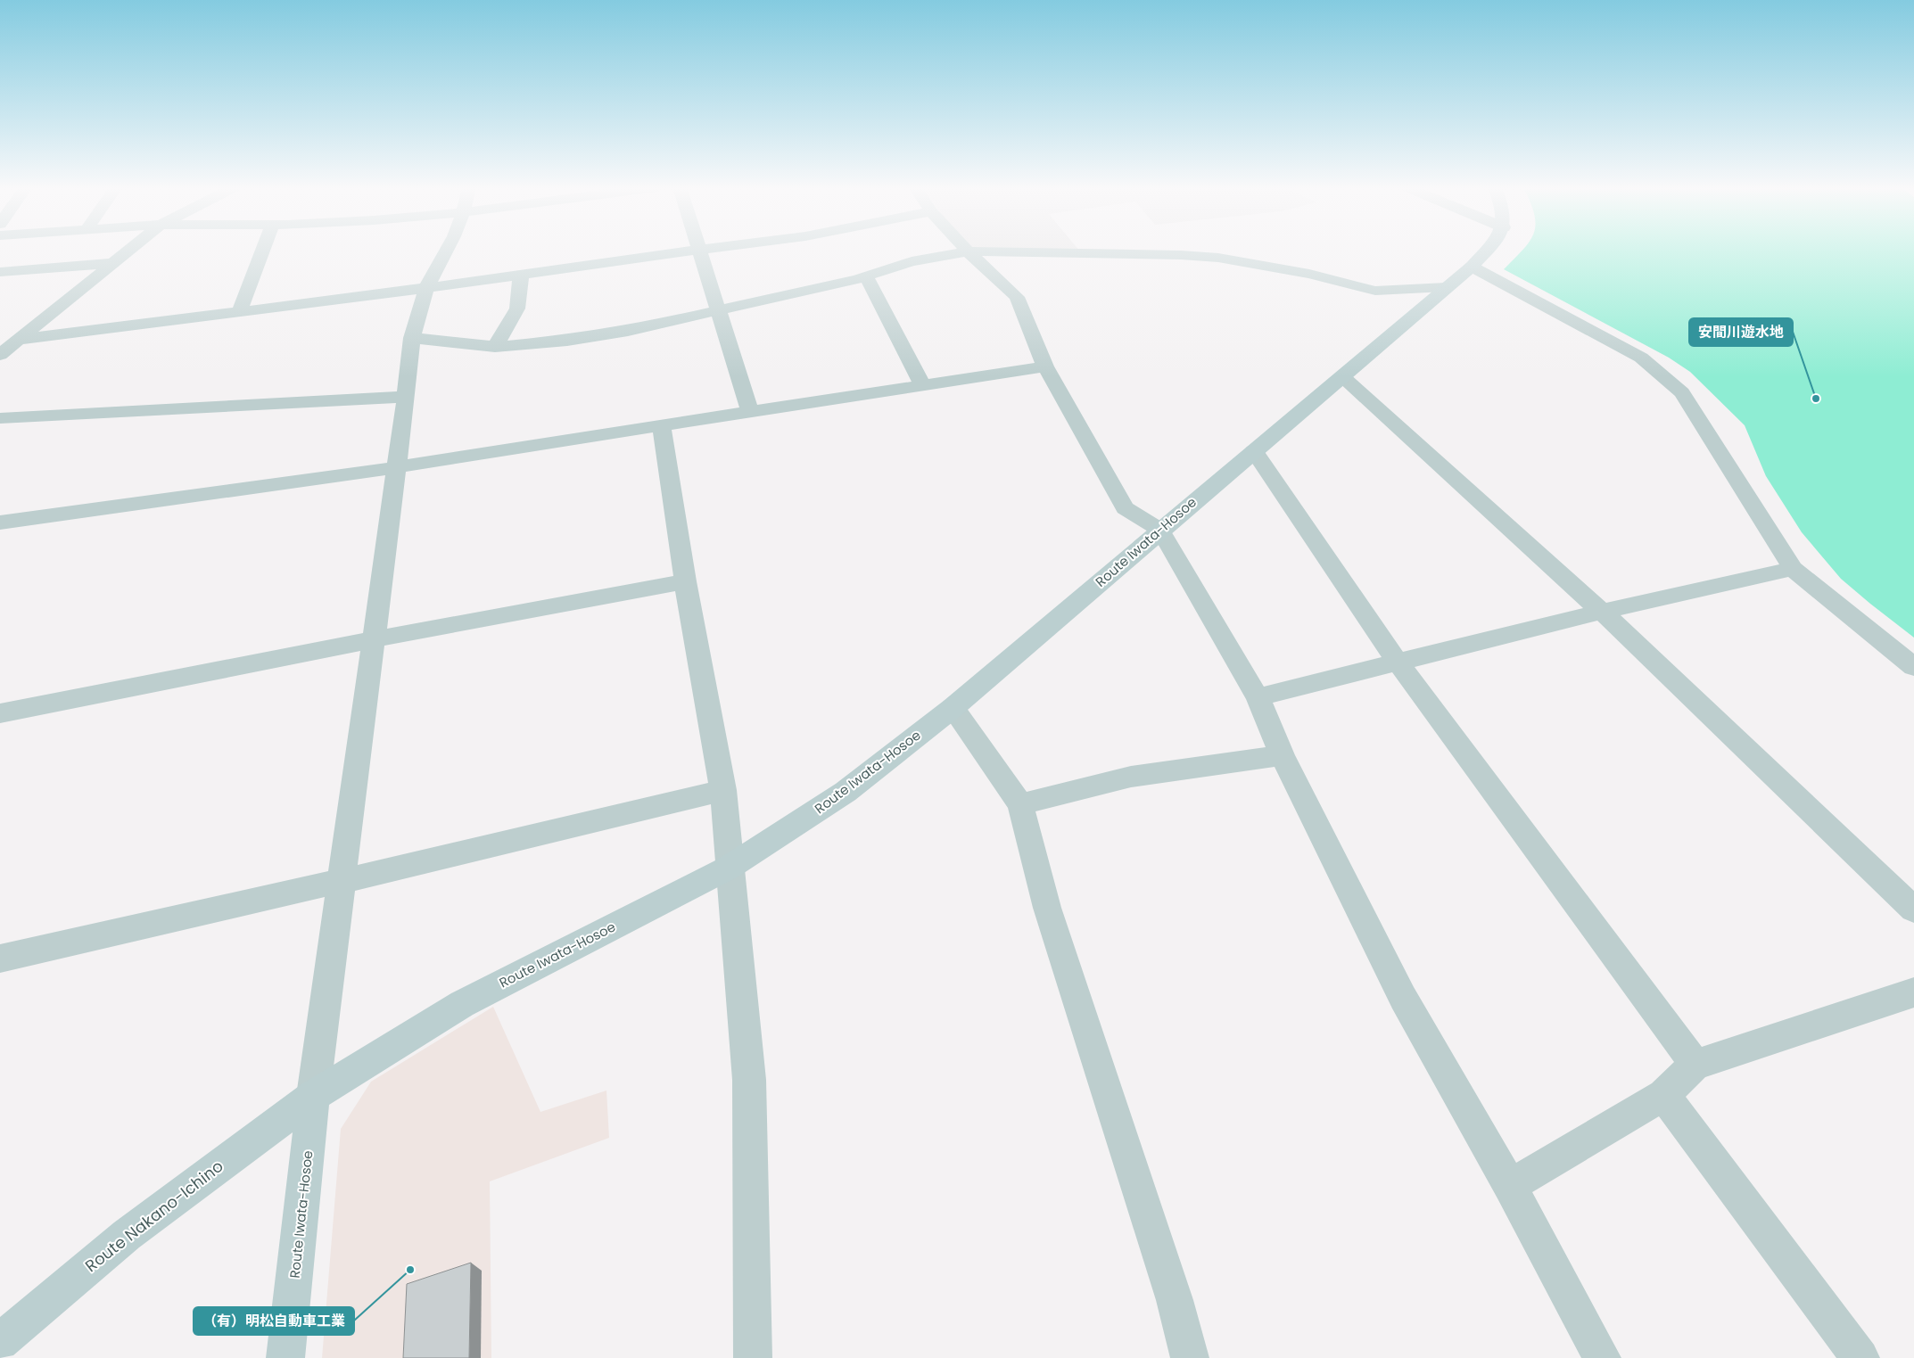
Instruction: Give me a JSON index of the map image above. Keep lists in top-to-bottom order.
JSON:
{
  "streets": {
    "main road": ["Route Iwata-Hosoe", "Route Nakano-Ichino"]
  },
  "crossings": [
    ["Route Iwata-Hosoe", "Route Nakano-Ichino"]
  ],
  "places": ["安間川遊水地", "（有）明松自動車工業"]
}
